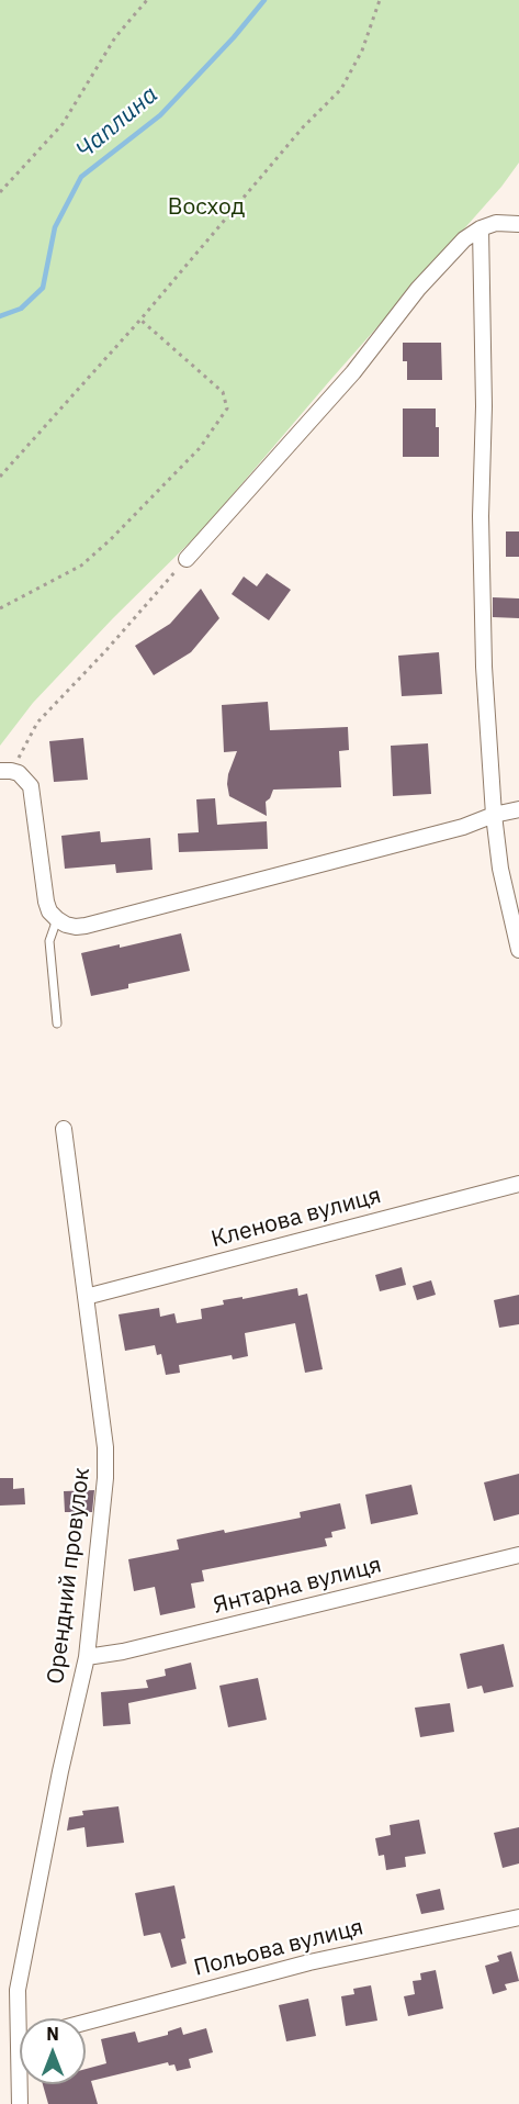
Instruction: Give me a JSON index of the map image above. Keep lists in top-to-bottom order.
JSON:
{
  "streets": {
    "street": [
      "Кленова вулиця",
      "Орендний провулок",
      "Янтарна вулиця",
      "Польова вулиця"
    ]
  },
  "crossings": [
    ["Кленова вулиця", "Орендний провулок"],
    ["Орендний провулок", "Янтарна вулиця"]
  ],
  "water": ["Чаплина"],
  "parks": ["Восход"],
  "north": "top"
}
